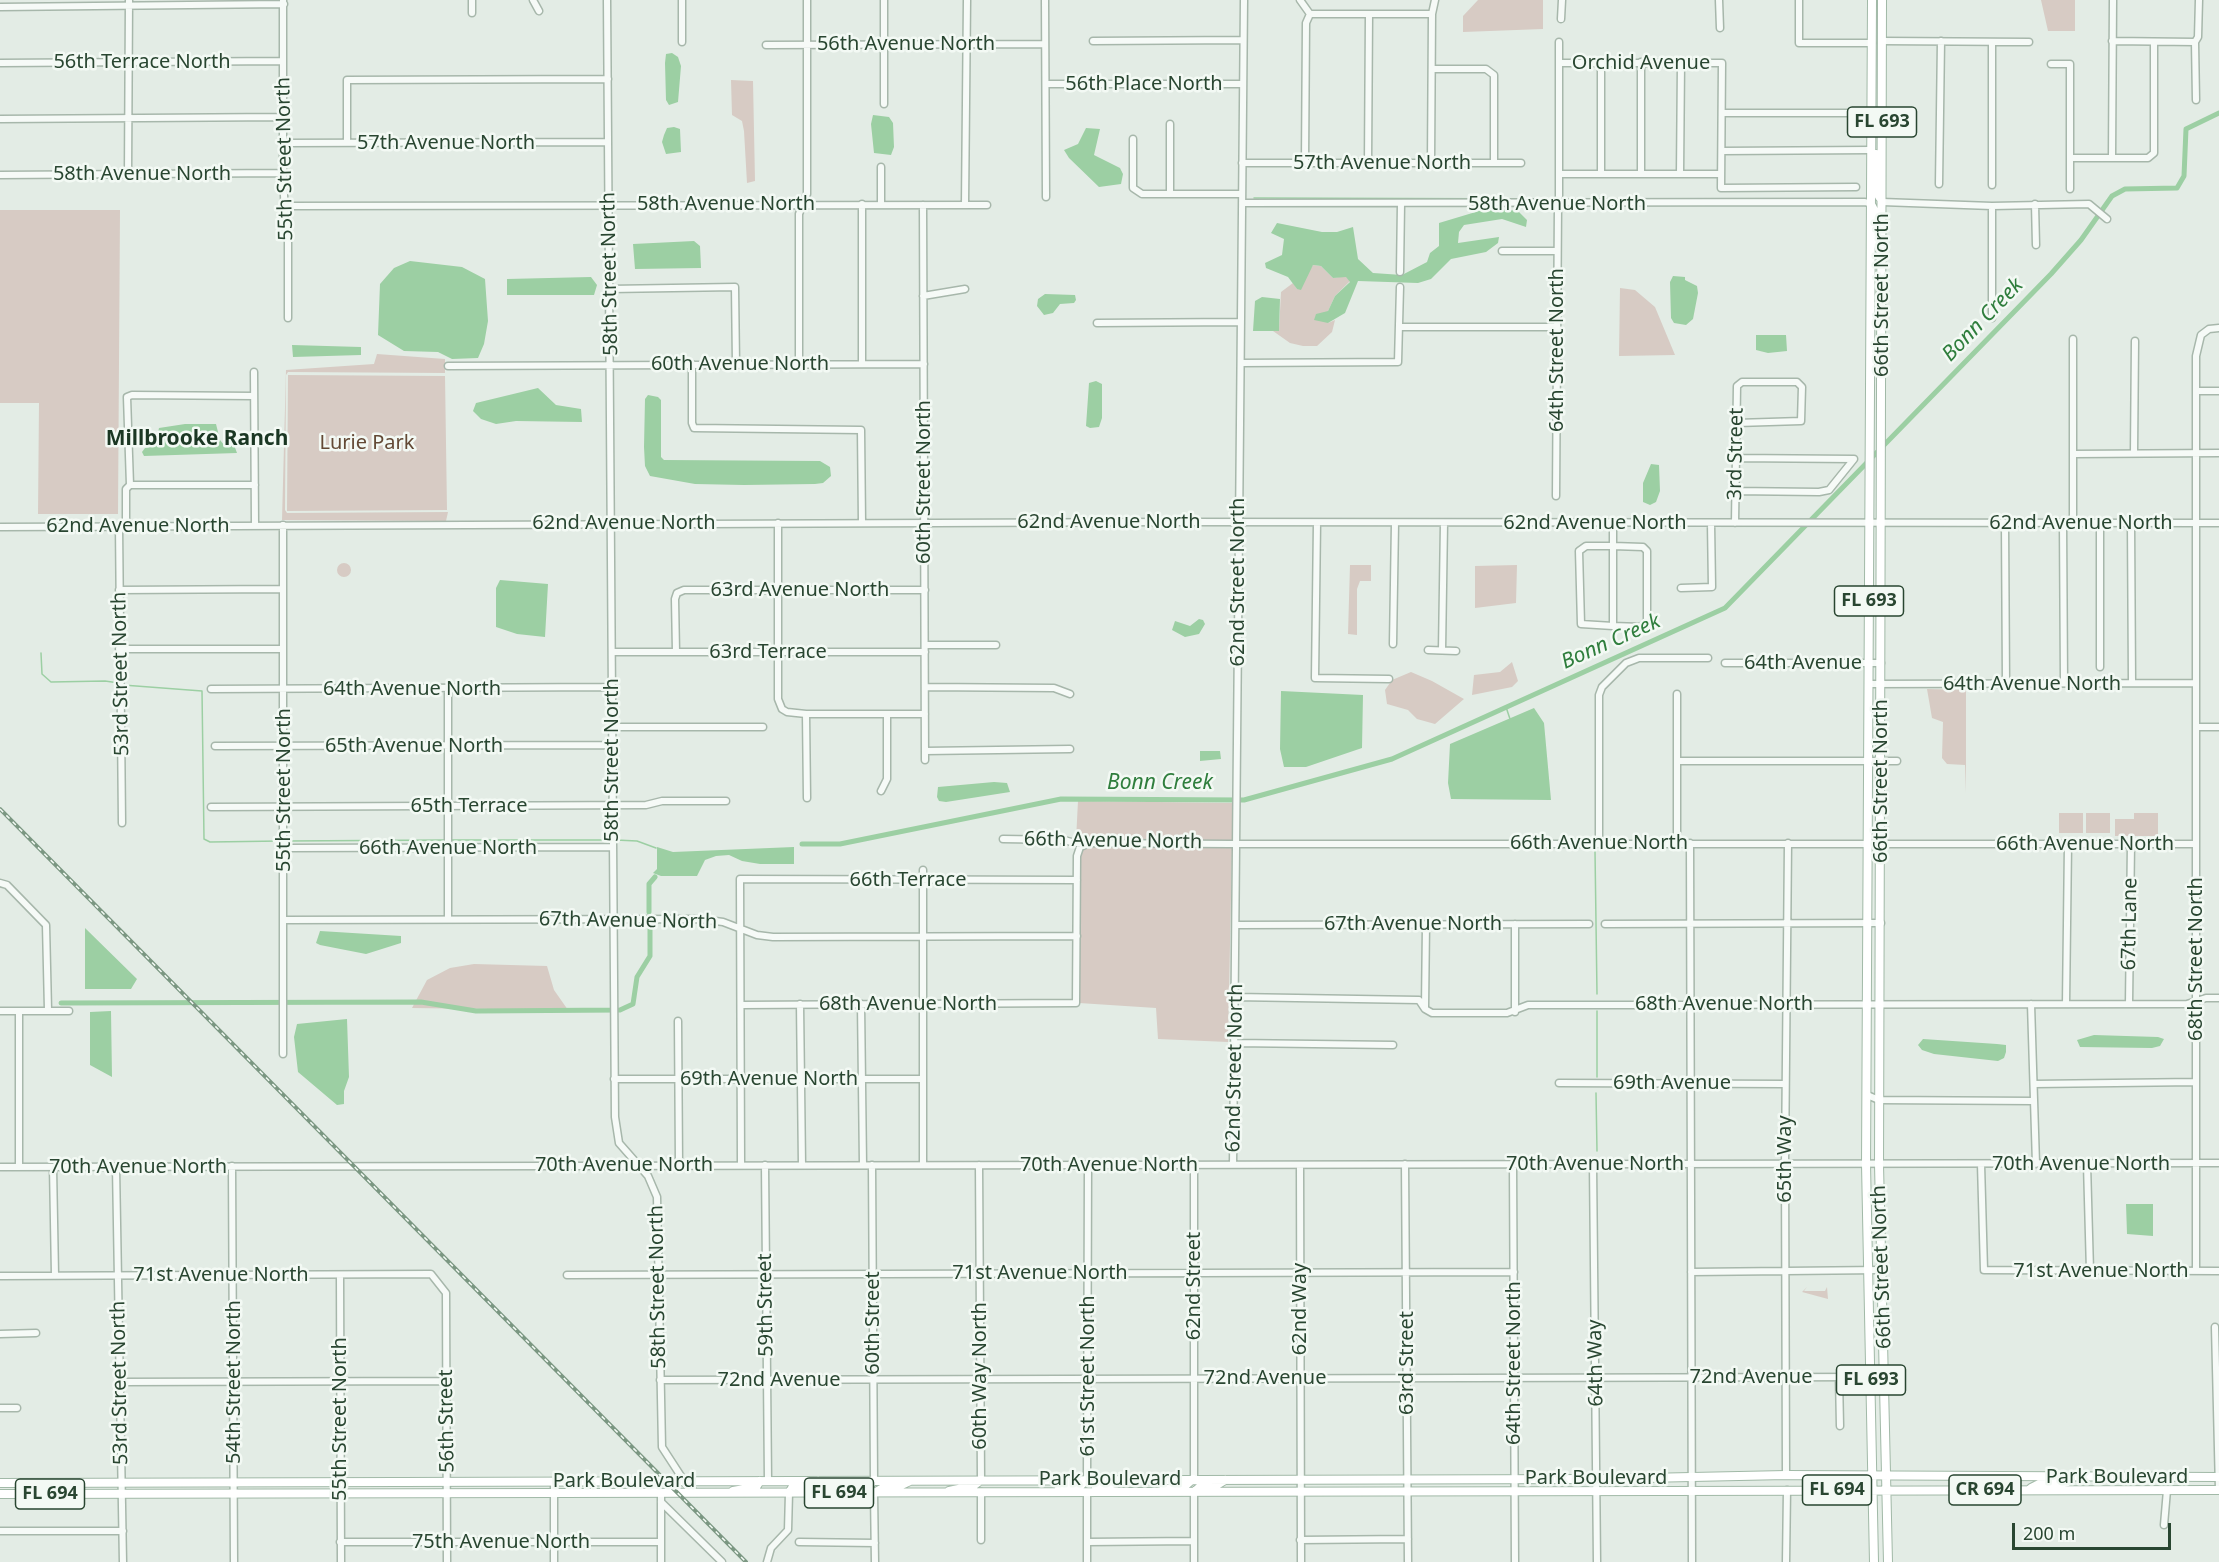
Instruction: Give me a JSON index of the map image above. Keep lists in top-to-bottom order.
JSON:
{
  "streets": {
    "main road": [
      "FL 693",
      "66th Street North",
      "Park Boulevard",
      "FL 694",
      "CR 694"
    ],
    "street": [
      "56th Avenue North",
      "56th Terrace North",
      "Orchid Avenue",
      "56th Place North",
      "57th Avenue North",
      "55th Street North",
      "58th Avenue North",
      "58th Street North",
      "64th Street North",
      "60th Avenue North",
      "3rd Street",
      "60th Street North",
      "62nd Avenue North",
      "62nd Street North",
      "63rd Avenue North",
      "63rd Terrace",
      "64th Avenue",
      "53rd Street North",
      "64th Avenue North",
      "65th Avenue North",
      "65th Terrace",
      "66th Avenue North",
      "66th Terrace",
      "67th Avenue North",
      "67th Lane",
      "68th Street North",
      "68th Avenue North",
      "69th Avenue North",
      "69th Avenue",
      "65th Way",
      "70th Avenue North",
      "71st Avenue North",
      "62nd Street",
      "59th Street",
      "62nd Way",
      "60th Street",
      "63rd Street",
      "64th Way",
      "60th Way North",
      "61st Street North",
      "72nd Avenue",
      "54th Street North",
      "56th Street",
      "75th Avenue North"
    ]
  },
  "crossings": [
    ["56th Terrace North", "55th Street North"],
    ["56th Place North", "62nd Street North"],
    ["57th Avenue North", "55th Street North"],
    ["57th Avenue North", "58th Street North"],
    ["57th Avenue North", "62nd Street North"],
    ["55th Street North", "58th Avenue North"],
    ["55th Street North", "62nd Avenue North"],
    ["55th Street North", "64th Avenue North"],
    ["55th Street North", "65th Avenue North"],
    ["55th Street North", "65th Terrace"],
    ["55th Street North", "66th Avenue North"],
    ["55th Street North", "67th Avenue North"],
    ["55th Street North", "71st Avenue North"],
    ["55th Street North", "Park Boulevard"],
    ["55th Street North", "75th Avenue North"],
    ["58th Avenue North", "58th Street North"],
    ["58th Avenue North", "66th Street North"],
    ["58th Avenue North", "64th Street North"],
    ["58th Avenue North", "60th Street North"],
    ["58th Avenue North", "62nd Street North"],
    ["58th Street North", "60th Avenue North"],
    ["58th Street North", "62nd Avenue North"],
    ["58th Street North", "63rd Terrace"],
    ["58th Street North", "64th Avenue North"],
    ["58th Street North", "65th Avenue North"],
    ["58th Street North", "65th Terrace"],
    ["58th Street North", "66th Avenue North"],
    ["58th Street North", "67th Avenue North"],
    ["58th Street North", "69th Avenue North"],
    ["58th Street North", "70th Avenue North"],
    ["58th Street North", "71st Avenue North"],
    ["58th Street North", "72nd Avenue"],
    ["58th Street North", "Park Boulevard"],
    ["66th Street North", "62nd Avenue North"],
    ["66th Street North", "64th Avenue"],
    ["66th Street North", "64th Avenue North"],
    ["66th Street North", "66th Avenue North"],
    ["66th Street North", "68th Avenue North"],
    ["66th Street North", "70th Avenue North"],
    ["66th Street North", "72nd Avenue"],
    ["66th Street North", "Park Boulevard"],
    ["64th Street North", "70th Avenue North"],
    ["64th Street North", "71st Avenue North"],
    ["64th Street North", "72nd Avenue"],
    ["64th Street North", "Park Boulevard"],
    ["60th Avenue North", "60th Street North"],
    ["3rd Street", "62nd Avenue North"],
    ["60th Street North", "62nd Avenue North"],
    ["60th Street North", "63rd Avenue North"],
    ["60th Street North", "63rd Terrace"],
    ["62nd Avenue North", "62nd Street North"],
    ["62nd Avenue North", "53rd Street North"],
    ["62nd Avenue North", "68th Street North"],
    ["62nd Street North", "66th Avenue North"],
    ["62nd Street North", "67th Avenue North"],
    ["62nd Street North", "68th Avenue North"],
    ["62nd Street North", "70th Avenue North"],
    ["63rd Avenue North", "63rd Terrace"],
    ["53rd Street North", "70th Avenue North"],
    ["53rd Street North", "71st Avenue North"],
    ["53rd Street North", "Park Boulevard"],
    ["64th Avenue North", "68th Street North"],
    ["66th Avenue North", "67th Lane"],
    ["66th Avenue North", "68th Street North"],
    ["66th Avenue North", "65th Way"],
    ["66th Terrace", "67th Avenue North"],
    ["67th Avenue North", "68th Avenue North"],
    ["67th Lane", "68th Avenue North"],
    ["68th Street North", "68th Avenue North"],
    ["68th Street North", "70th Avenue North"],
    ["68th Street North", "71st Avenue North"],
    ["68th Avenue North", "65th Way"],
    ["69th Avenue", "65th Way"],
    ["65th Way", "70th Avenue North"],
    ["65th Way", "72nd Avenue"],
    ["65th Way", "Park Boulevard"],
    ["70th Avenue North", "71st Avenue North"],
    ["70th Avenue North", "62nd Street"],
    ["70th Avenue North", "59th Street"],
    ["70th Avenue North", "62nd Way"],
    ["70th Avenue North", "60th Street"],
    ["70th Avenue North", "63rd Street"],
    ["70th Avenue North", "64th Way"],
    ["70th Avenue North", "60th Way North"],
    ["70th Avenue North", "61st Street North"],
    ["70th Avenue North", "54th Street North"],
    ["71st Avenue North", "62nd Street"],
    ["71st Avenue North", "59th Street"],
    ["71st Avenue North", "62nd Way"],
    ["71st Avenue North", "60th Street"],
    ["71st Avenue North", "63rd Street"],
    ["71st Avenue North", "60th Way North"],
    ["71st Avenue North", "61st Street North"],
    ["71st Avenue North", "54th Street North"],
    ["71st Avenue North", "56th Street"],
    ["62nd Street", "72nd Avenue"],
    ["62nd Street", "Park Boulevard"],
    ["59th Street", "72nd Avenue"],
    ["59th Street", "Park Boulevard"],
    ["62nd Way", "72nd Avenue"],
    ["62nd Way", "Park Boulevard"],
    ["60th Street", "72nd Avenue"],
    ["60th Street", "Park Boulevard"],
    ["63rd Street", "72nd Avenue"],
    ["63rd Street", "Park Boulevard"],
    ["64th Way", "72nd Avenue"],
    ["64th Way", "Park Boulevard"],
    ["60th Way North", "72nd Avenue"],
    ["60th Way North", "Park Boulevard"],
    ["61st Street North", "72nd Avenue"],
    ["61st Street North", "Park Boulevard"],
    ["54th Street North", "Park Boulevard"],
    ["56th Street", "Park Boulevard"],
    ["56th Street", "75th Avenue North"]
  ],
  "districts": ["Millbrooke Ranch"],
  "water": ["Bonn Creek"],
  "parks": ["Lurie Park"],
  "scale_bar": "200 m"
}
